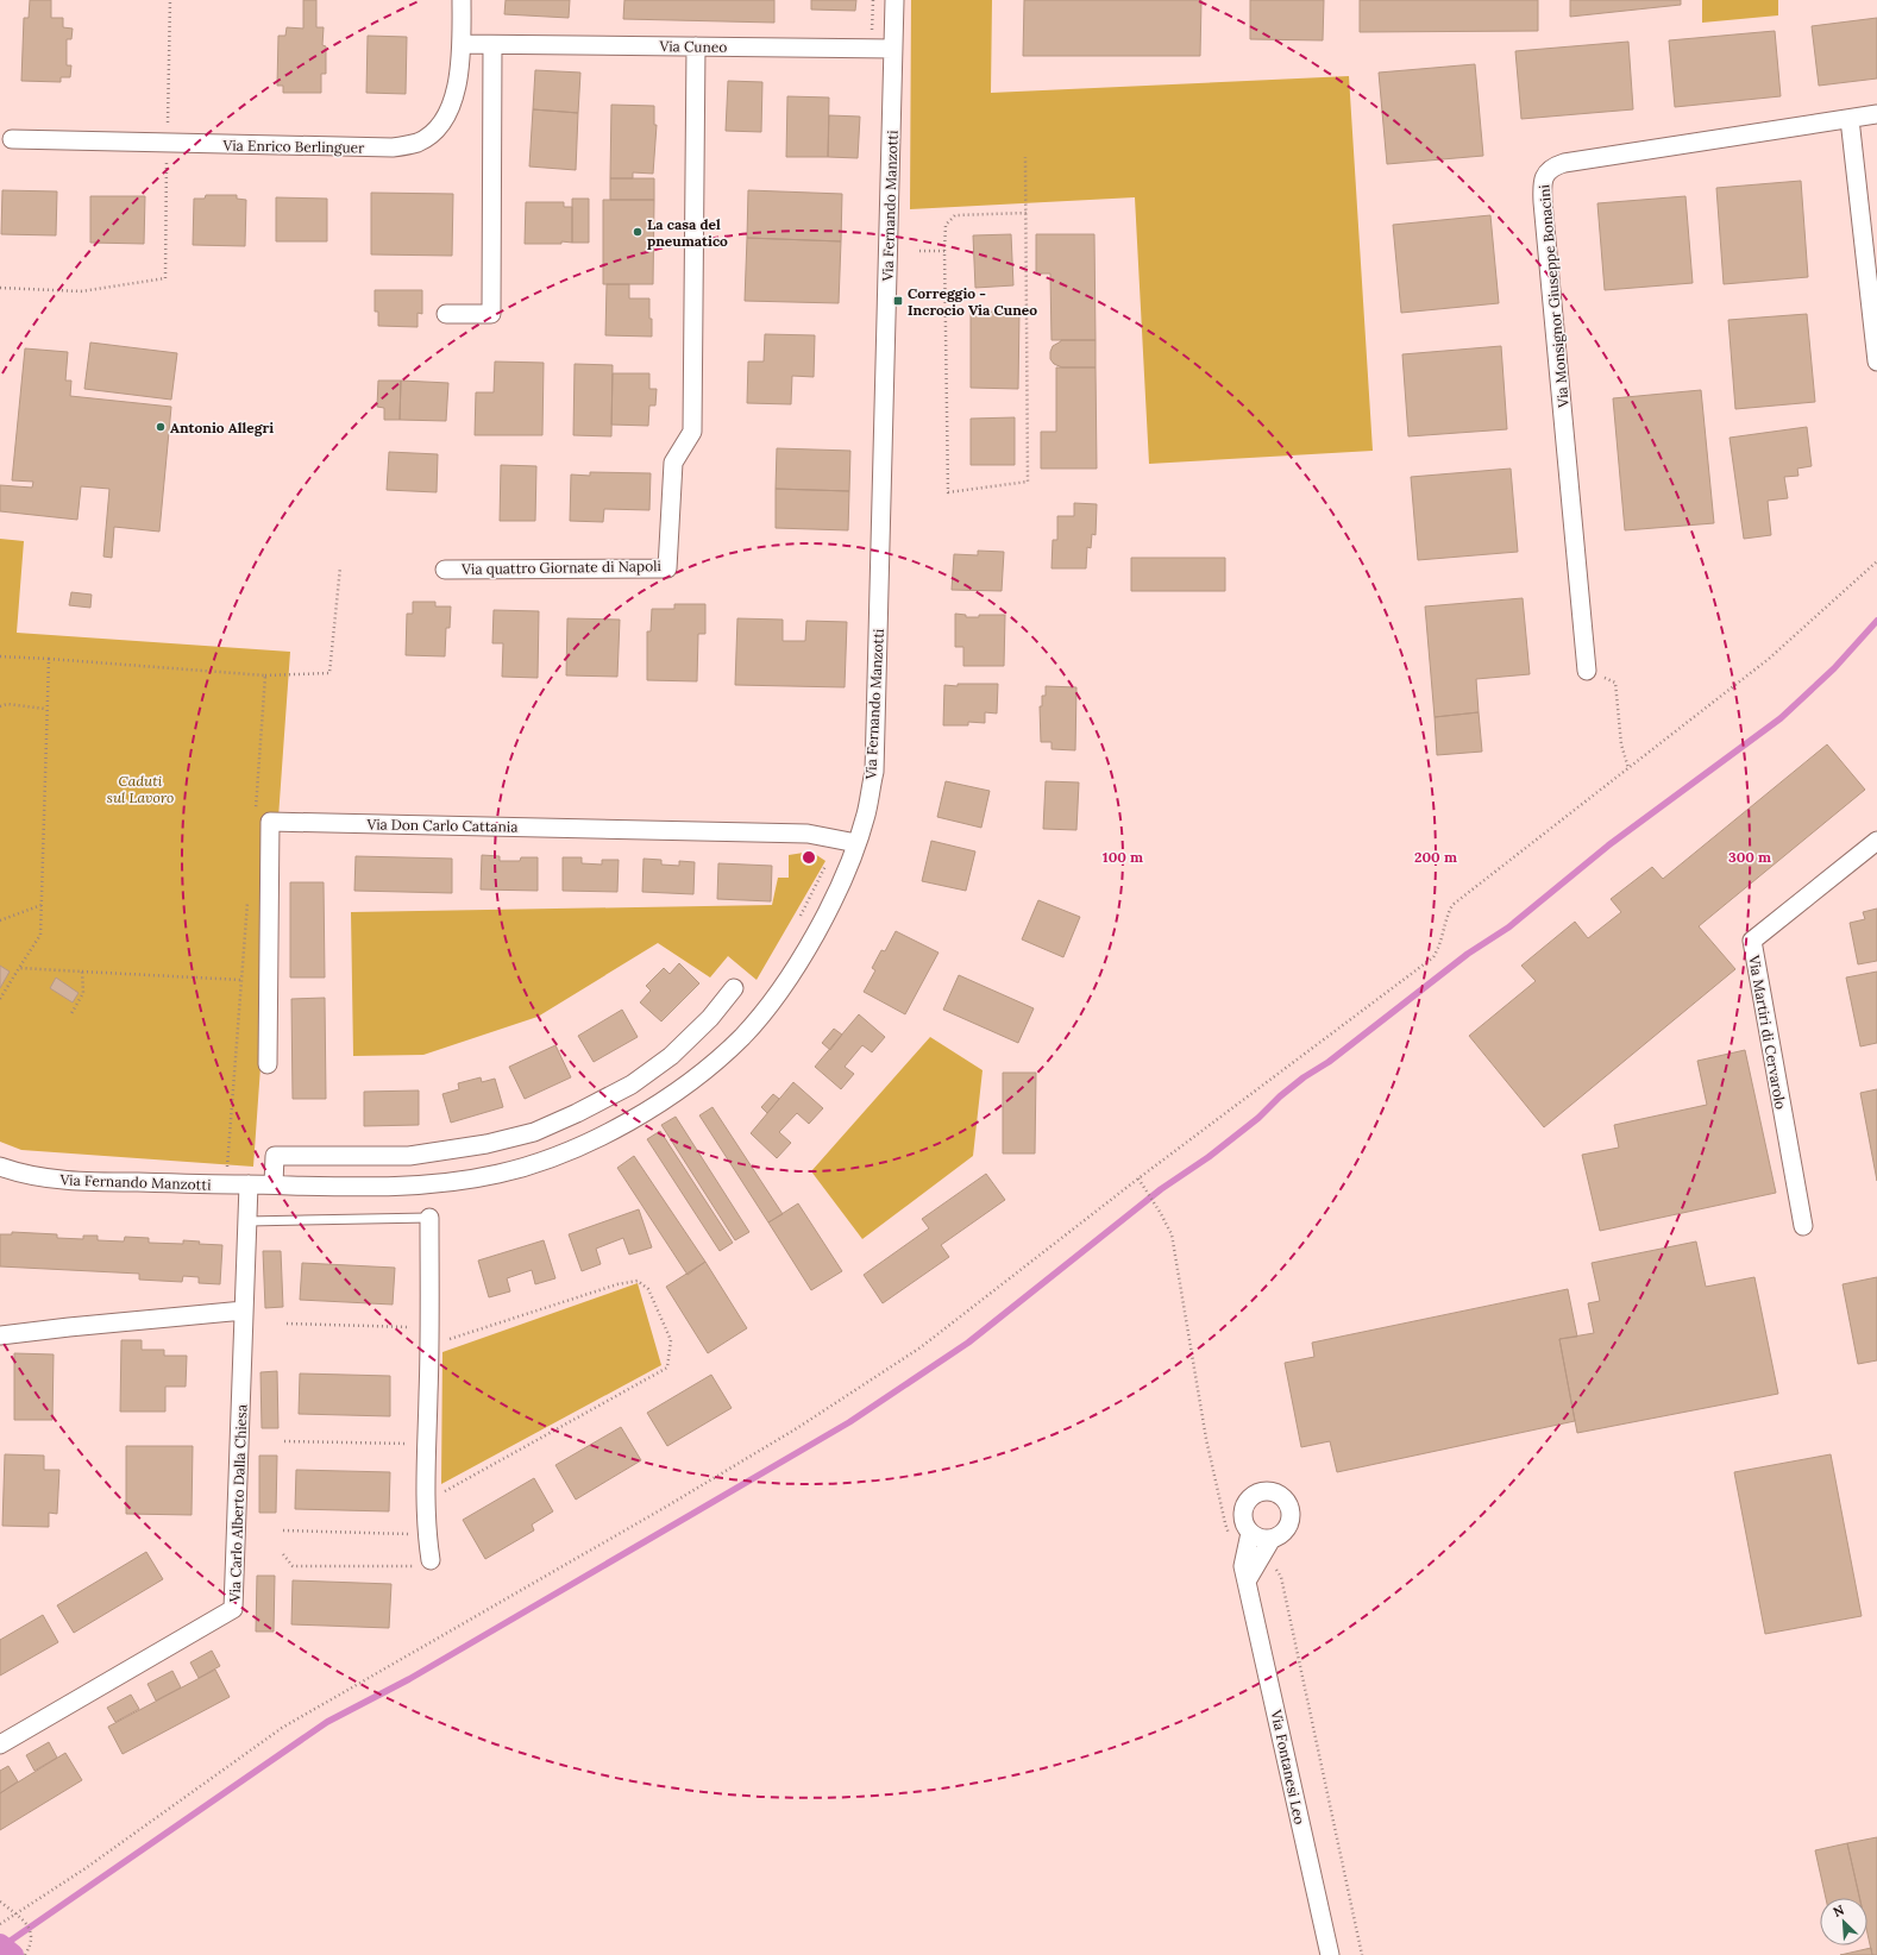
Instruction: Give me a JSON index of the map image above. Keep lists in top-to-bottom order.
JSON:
{
  "streets": {
    "street": [
      "Via Cuneo",
      "Via Enrico Berlinguer",
      "Via Fernando Manzotti",
      "Via Monsignor Giuseppe Bonacini",
      "Via quattro Giornate di Napoli",
      "Via Don Carlo Cattania",
      "Via Martiri di Cervarolo",
      "Via Carlo Alberto Dalla Chiesa",
      "Via Fontanesi Leo"
    ]
  },
  "crossings": [
    ["Via Cuneo", "Via Enrico Berlinguer"],
    ["Via Cuneo", "Via Fernando Manzotti"],
    ["Via Cuneo", "Via quattro Giornate di Napoli"],
    ["Via Fernando Manzotti", "Via Don Carlo Cattania"],
    ["Via Fernando Manzotti", "Via Carlo Alberto Dalla Chiesa"]
  ],
  "parks": ["Caduti sul Lavoro"],
  "places": {
    "other": ["La casa del pneumatico", "Antonio Allegri"],
    "transit": ["Correggio - Incrocio Via Cuneo"]
  },
  "north": "top left",
  "rings": ["100 m", "200 m", "300 m"]
}
